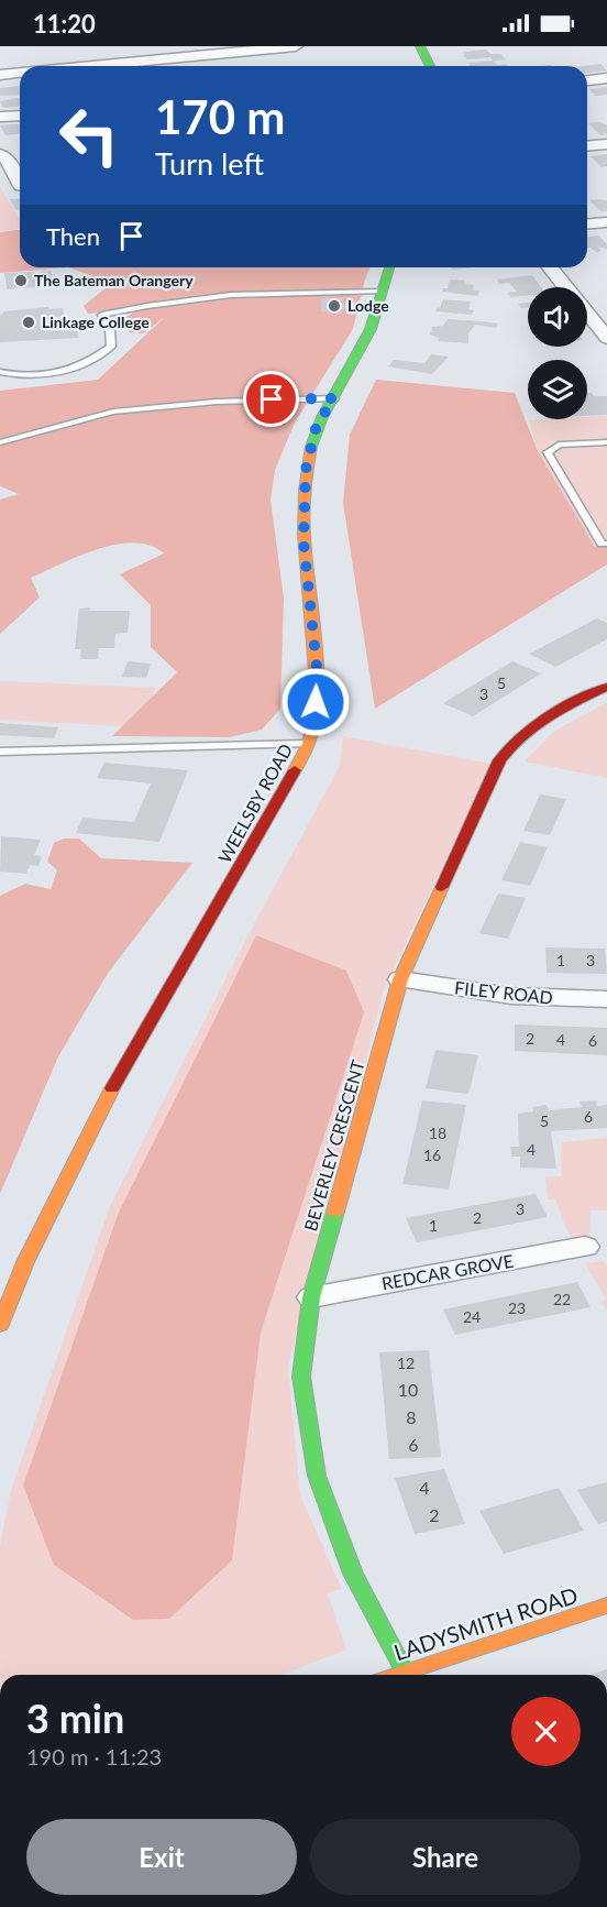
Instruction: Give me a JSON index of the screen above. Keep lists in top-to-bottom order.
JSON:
{
  "streets": {
    "main road": ["WEELSBY ROAD", "BEVERLEY CRESCENT", "LADYSMITH ROAD"],
    "street": ["FILEY ROAD", "REDCAR GROVE"]
  },
  "crossings": [
    ["FILEY ROAD", "BEVERLEY CRESCENT"],
    ["BEVERLEY CRESCENT", "REDCAR GROVE"],
    ["BEVERLEY CRESCENT", "LADYSMITH ROAD"]
  ],
  "places": ["The Bateman Orangery", "Lodge", "Linkage College"],
  "house_numbers": [
    "5",
    "3",
    "1",
    "3",
    "2",
    "4",
    "6",
    "6",
    "5",
    "18",
    "4",
    "16",
    "3",
    "2",
    "1",
    "22",
    "23",
    "24",
    "12",
    "10",
    "8",
    "6",
    "4",
    "2"
  ],
  "page": {
    "status": "11:20",
    "turn": ["170 m", "Turn left"],
    "then": "Then",
    "heading": ["3 min", "190 m · 11:23"],
    "buttons": ["Exit", "Share"]
  }
}
